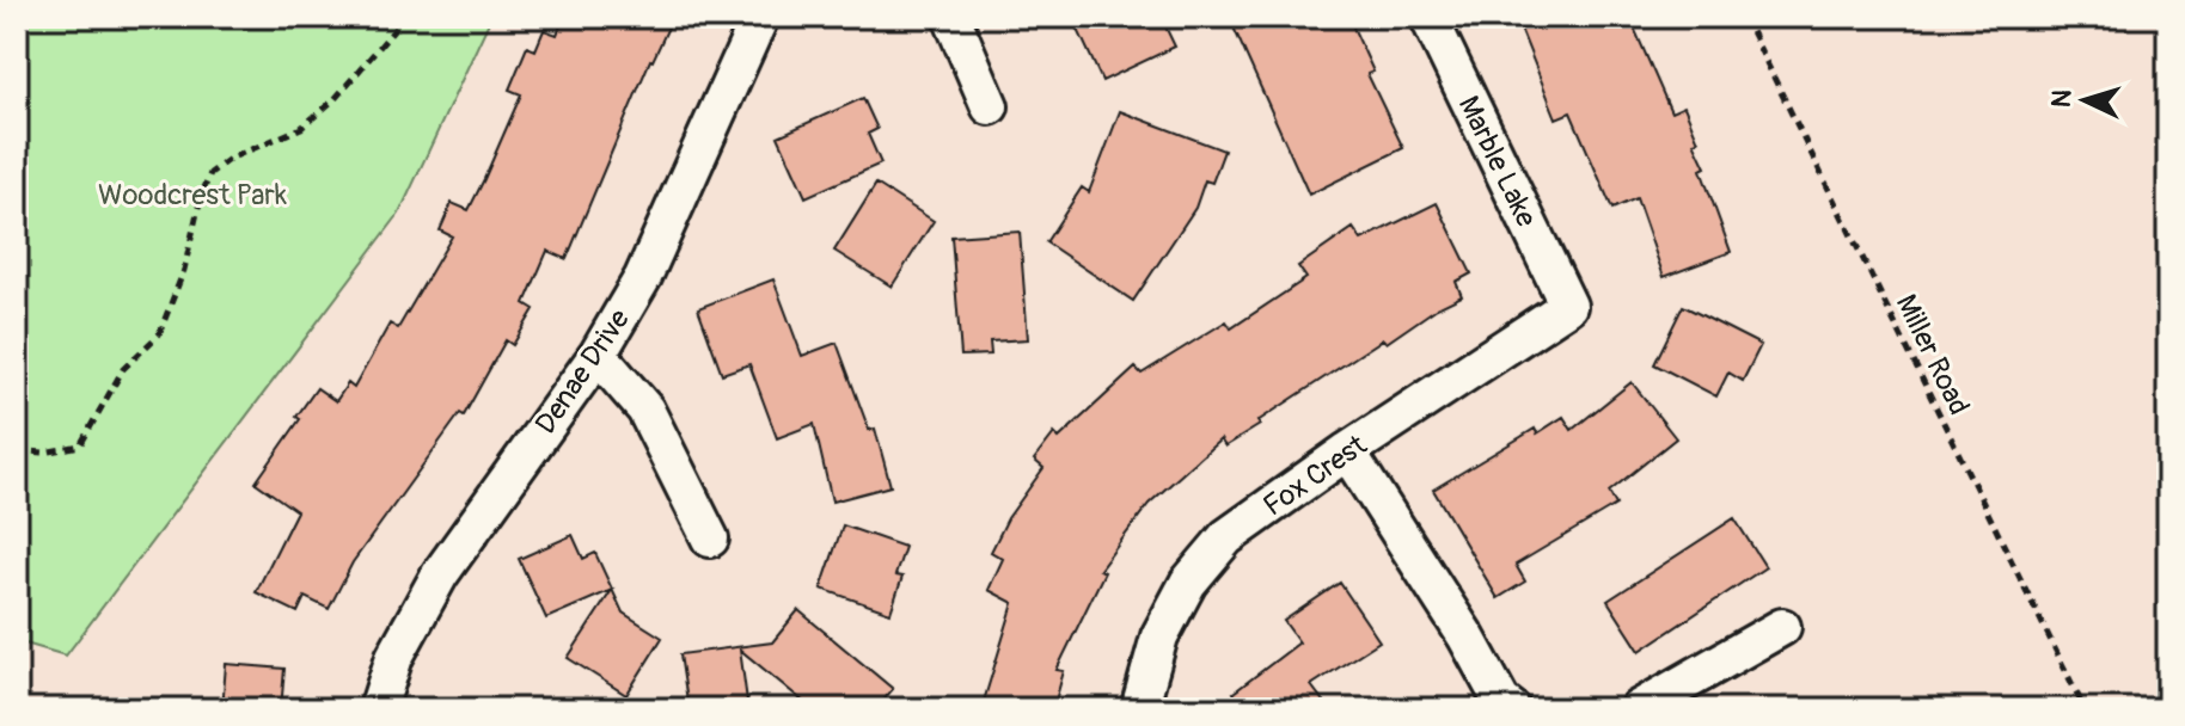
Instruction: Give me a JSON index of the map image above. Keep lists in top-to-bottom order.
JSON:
{
  "streets": {
    "street": ["Marble Lake", "Denae Drive", "Fox Crest"],
    "path": ["Miller Road"]
  },
  "crossings": [
    ["Marble Lake", "Fox Crest"]
  ],
  "parks": ["Woodcrest Park"],
  "north": "left"
}
